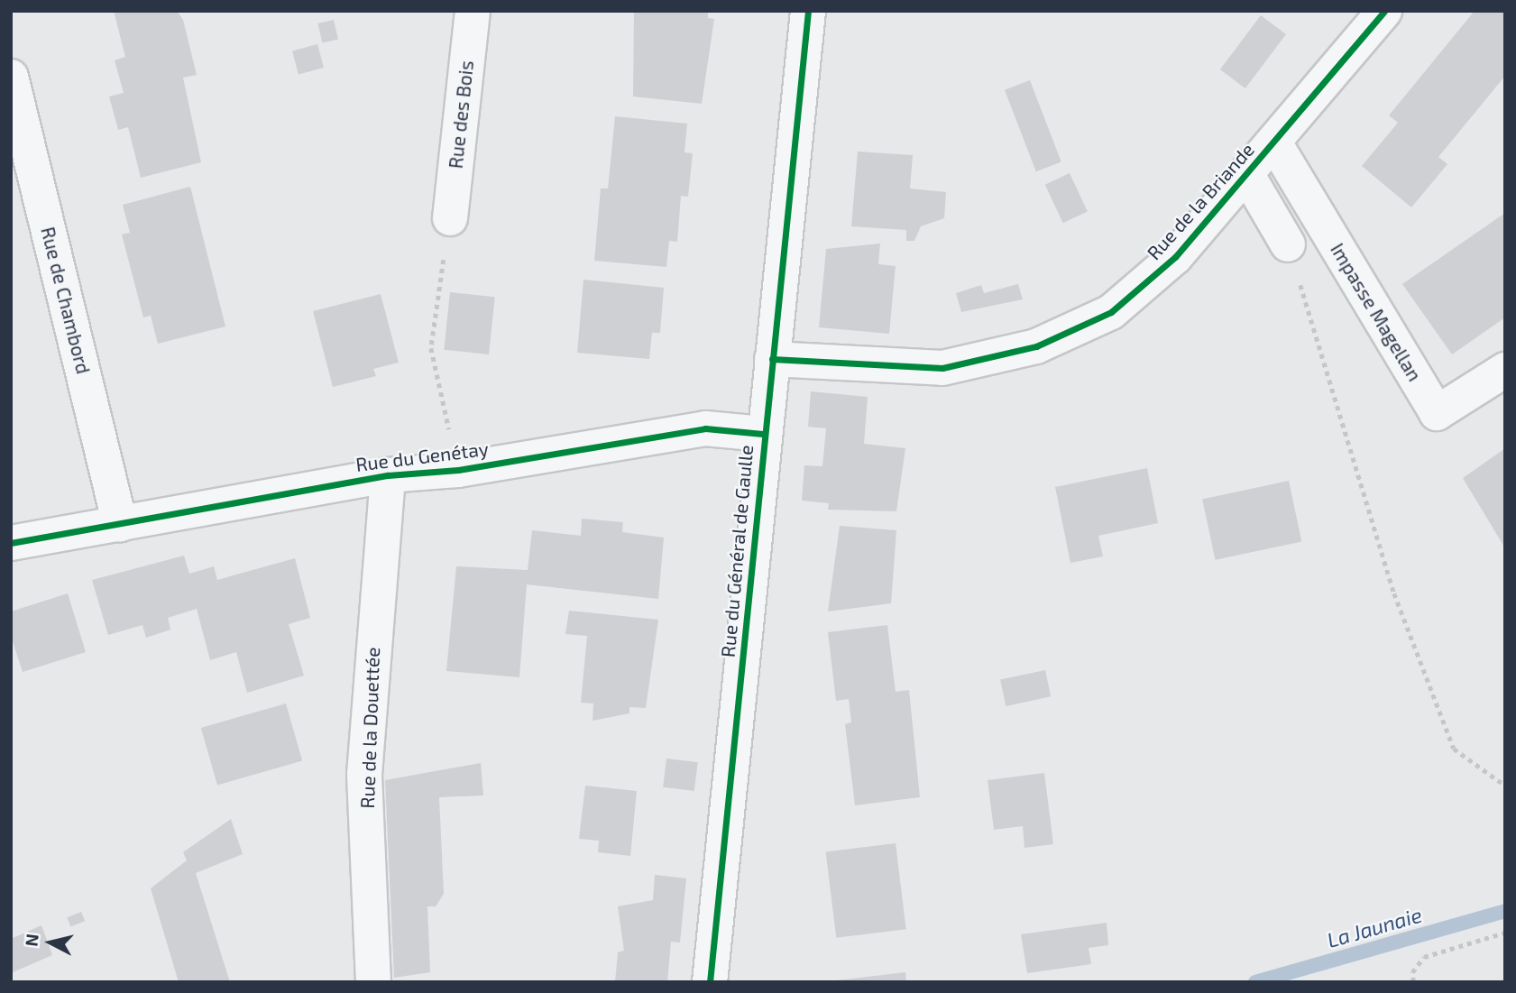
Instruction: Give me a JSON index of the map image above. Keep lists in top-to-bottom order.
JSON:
{
  "streets": {
    "street": [
      "Rue des Bois",
      "Rue de la Briande",
      "Rue de Chambord",
      "Impasse Magellan",
      "Rue du Genétay",
      "Rue du Général de Gaulle",
      "Rue de la Douettée"
    ]
  },
  "crossings": [
    ["Rue de la Briande", "Impasse Magellan"],
    ["Rue de la Briande", "Rue du Général de Gaulle"],
    ["Rue de Chambord", "Rue du Genétay"],
    ["Rue du Genétay", "Rue du Général de Gaulle"],
    ["Rue du Genétay", "Rue de la Douettée"]
  ],
  "water": ["La Jaunaie"],
  "north": "left"
}
